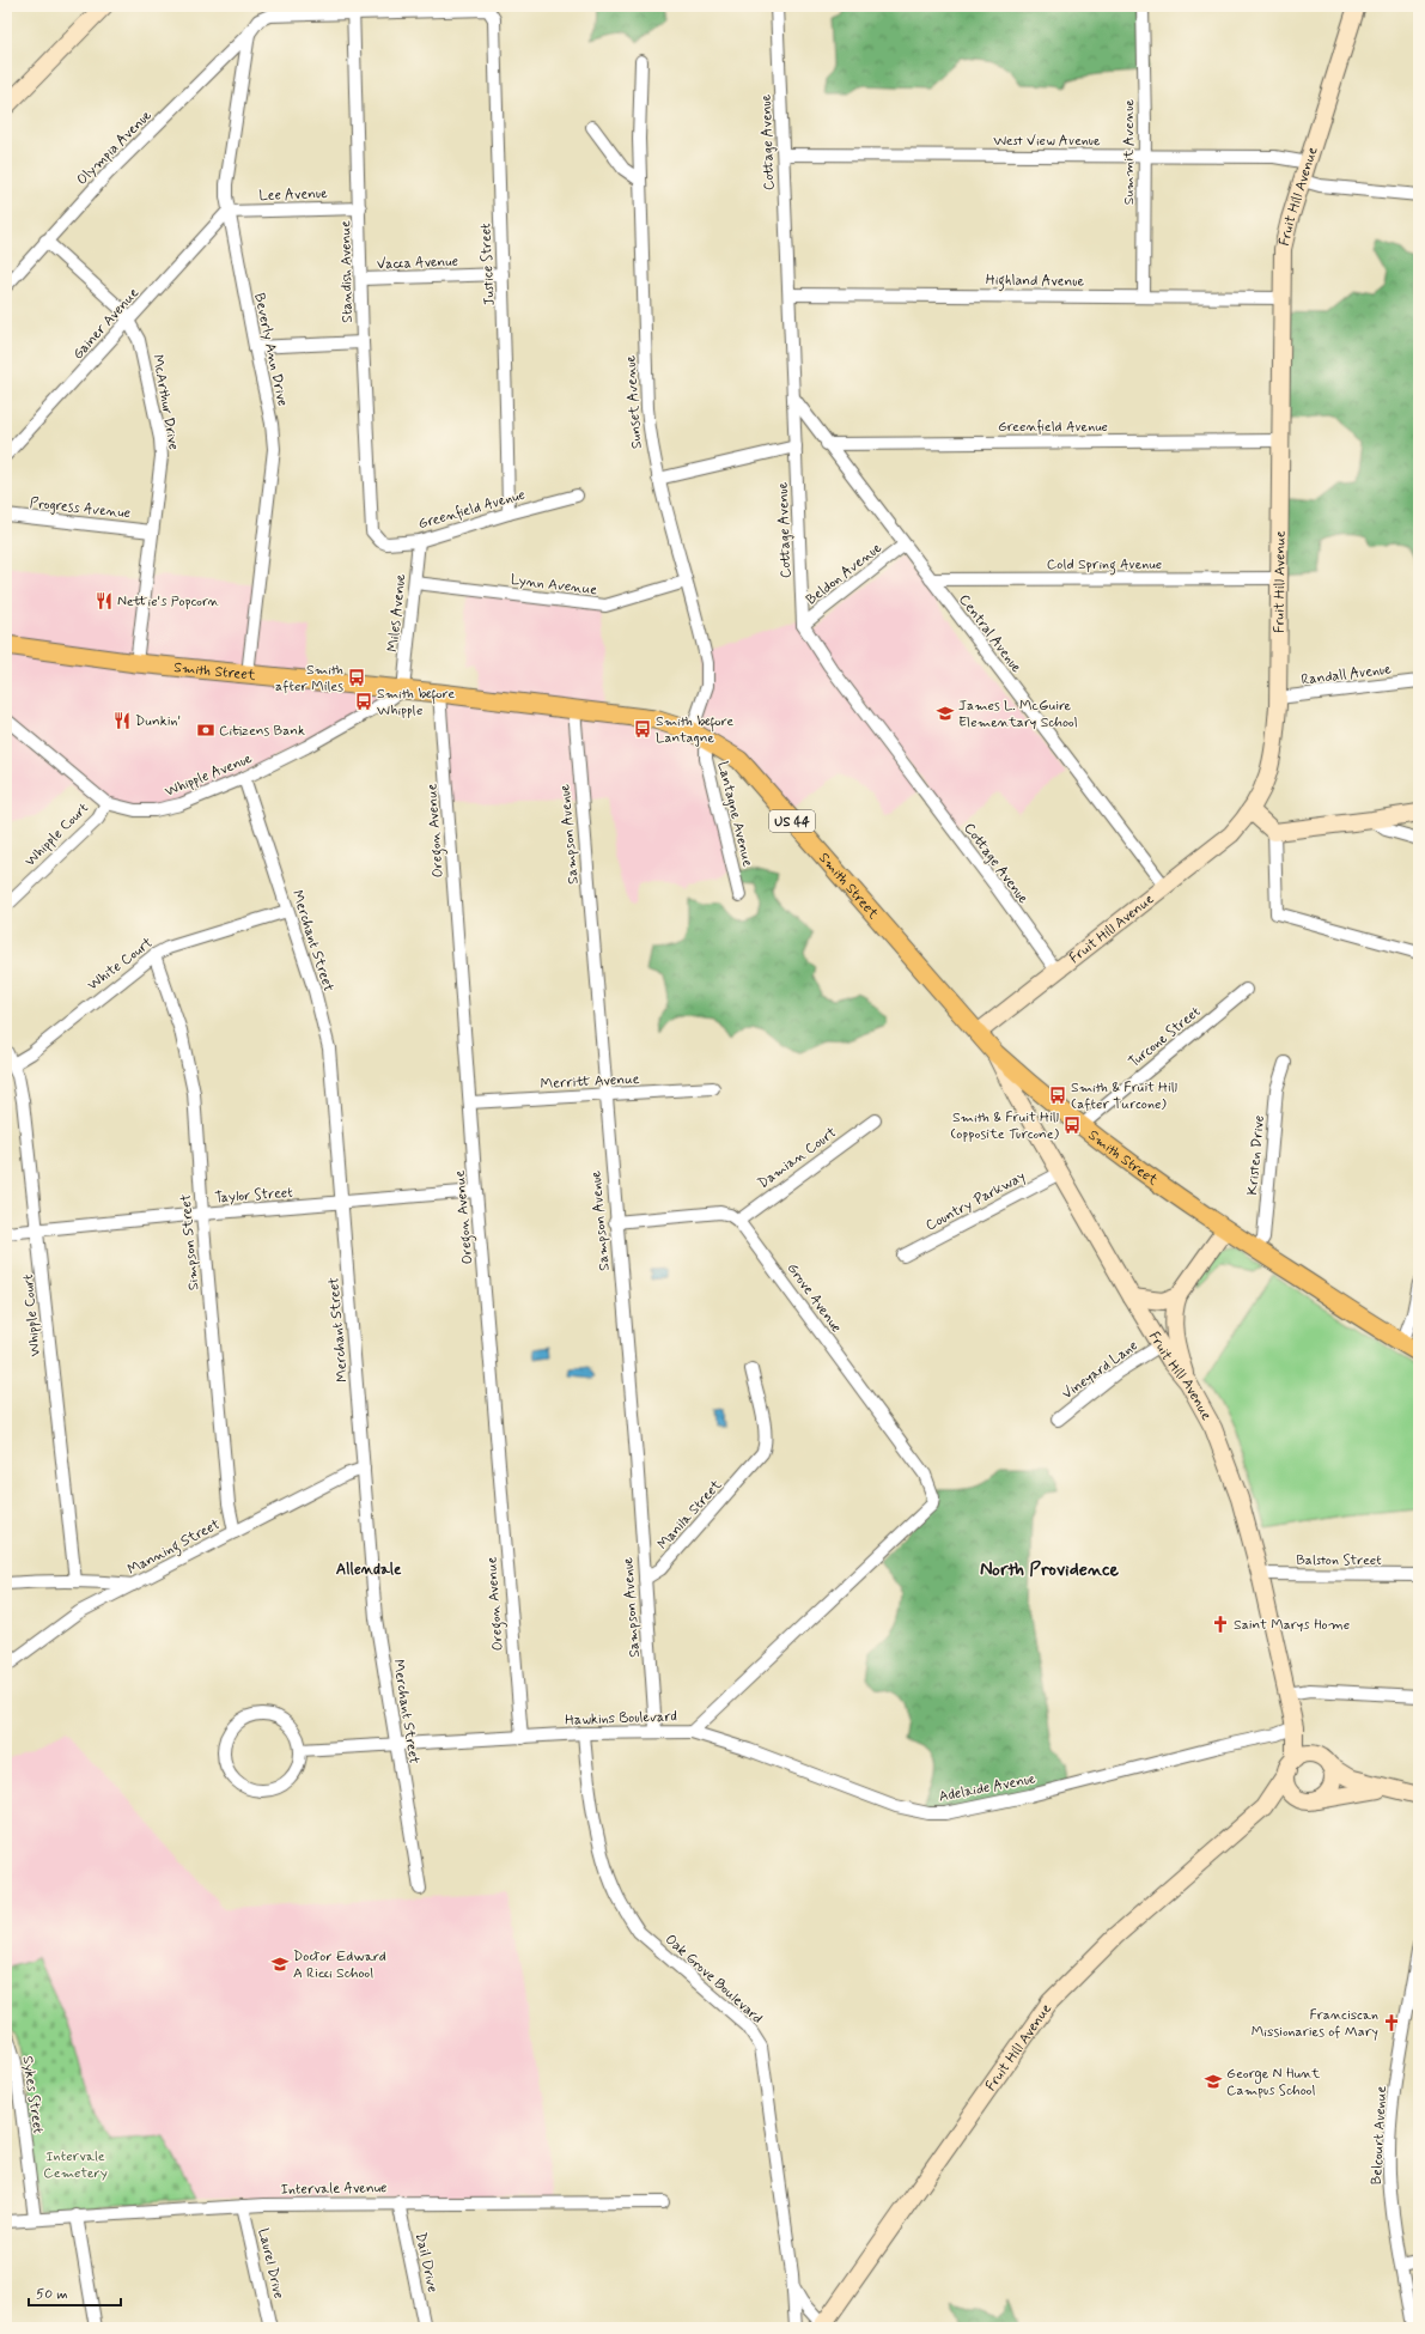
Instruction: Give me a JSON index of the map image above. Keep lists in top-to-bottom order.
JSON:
{
  "streets": {
    "main road": ["Fruit Hill Avenue", "Smith Street", "US 44"],
    "street": [
      "West View Avenue",
      "Cottage Avenue",
      "Olympia Avenue",
      "Summit Avenue",
      "Lee Avenue",
      "Vacca Avenue",
      "Justice Street",
      "Standish Avenue",
      "Highland Avenue",
      "Gainer Avenue",
      "Beverly Ann Drive",
      "McArthur Drive",
      "Sunset Avenue",
      "Greenfield Avenue",
      "Progress Avenue",
      "Cold Spring Avenue",
      "Beldon Avenue",
      "Lynn Avenue",
      "Miles Avenue",
      "Central Avenue",
      "Randall Avenue",
      "Whipple Avenue",
      "Lantagne Avenue",
      "Oregon Avenue",
      "Whipple Court",
      "Sampson Avenue",
      "Merchant Street",
      "White Court",
      "Turcone Street",
      "Merritt Avenue",
      "Kristen Drive",
      "Damian Court",
      "Taylor Street",
      "Country Parkway",
      "Simpson Street",
      "Grove Avenue",
      "Vineyard Lane",
      "Manila Street",
      "Manning Street",
      "Balston Street",
      "Hawkins Boulevard",
      "Adelaide Avenue",
      "Oak Grove Boulevard",
      "Sykes Street",
      "Belcourt Avenue",
      "Intervale Avenue",
      "Dail Drive",
      "Laurel Drive"
    ]
  },
  "crossings": [
    ["West View Avenue", "Cottage Avenue"],
    ["West View Avenue", "Summit Avenue"],
    ["West View Avenue", "Fruit Hill Avenue"],
    ["Cottage Avenue", "Fruit Hill Avenue"],
    ["Cottage Avenue", "Highland Avenue"],
    ["Cottage Avenue", "Beldon Avenue"],
    ["Cottage Avenue", "Central Avenue"],
    ["Olympia Avenue", "Justice Street"],
    ["Olympia Avenue", "Standish Avenue"],
    ["Olympia Avenue", "Beverly Ann Drive"],
    ["Olympia Avenue", "McArthur Drive"],
    ["Summit Avenue", "Highland Avenue"],
    ["Lee Avenue", "Standish Avenue"],
    ["Lee Avenue", "Gainer Avenue"],
    ["Lee Avenue", "Beverly Ann Drive"],
    ["Fruit Hill Avenue", "Highland Avenue"],
    ["Fruit Hill Avenue", "Greenfield Avenue"],
    ["Fruit Hill Avenue", "Cold Spring Avenue"],
    ["Fruit Hill Avenue", "Central Avenue"],
    ["Fruit Hill Avenue", "Smith Street"],
    ["Fruit Hill Avenue", "Randall Avenue"],
    ["Fruit Hill Avenue", "Country Parkway"],
    ["Fruit Hill Avenue", "Vineyard Lane"],
    ["Fruit Hill Avenue", "Balston Street"],
    ["Fruit Hill Avenue", "Adelaide Avenue"],
    ["Fruit Hill Avenue", "Oak Grove Boulevard"],
    ["Vacca Avenue", "Justice Street"],
    ["Vacca Avenue", "Standish Avenue"],
    ["Justice Street", "Greenfield Avenue"],
    ["Standish Avenue", "Greenfield Avenue"],
    ["Gainer Avenue", "Beverly Ann Drive"],
    ["Gainer Avenue", "McArthur Drive"],
    ["Beverly Ann Drive", "Smith Street"],
    ["McArthur Drive", "Progress Avenue"],
    ["McArthur Drive", "Smith Street"],
    ["Sunset Avenue", "Lynn Avenue"],
    ["Sunset Avenue", "Smith Street"],
    ["Sunset Avenue", "Lantagne Avenue"],
    ["Greenfield Avenue", "Miles Avenue"],
    ["Greenfield Avenue", "Central Avenue"],
    ["Cold Spring Avenue", "Central Avenue"],
    ["Beldon Avenue", "Central Avenue"],
    ["Lynn Avenue", "Miles Avenue"],
    ["Miles Avenue", "Smith Street"],
    ["Miles Avenue", "Whipple Avenue"],
    ["Smith Street", "Whipple Avenue"],
    ["Smith Street", "Lantagne Avenue"],
    ["Smith Street", "Oregon Avenue"],
    ["Smith Street", "Sampson Avenue"],
    ["Smith Street", "Turcone Street"],
    ["Smith Street", "Kristen Drive"],
    ["Whipple Avenue", "Whipple Court"],
    ["Whipple Avenue", "Merchant Street"],
    ["Oregon Avenue", "Merritt Avenue"],
    ["Oregon Avenue", "Taylor Street"],
    ["Oregon Avenue", "Hawkins Boulevard"],
    ["Whipple Court", "White Court"],
    ["Whipple Court", "Taylor Street"],
    ["Sampson Avenue", "Merritt Avenue"],
    ["Sampson Avenue", "Manila Street"],
    ["Sampson Avenue", "Hawkins Boulevard"],
    ["Merchant Street", "White Court"],
    ["Merchant Street", "Taylor Street"],
    ["Merchant Street", "Manning Street"],
    ["Merchant Street", "Hawkins Boulevard"],
    ["White Court", "Simpson Street"],
    ["Damian Court", "Grove Avenue"],
    ["Taylor Street", "Simpson Street"],
    ["Simpson Street", "Manning Street"],
    ["Grove Avenue", "Hawkins Boulevard"],
    ["Hawkins Boulevard", "Adelaide Avenue"],
    ["Hawkins Boulevard", "Oak Grove Boulevard"],
    ["Sykes Street", "Intervale Avenue"],
    ["Intervale Avenue", "Dail Drive"],
    ["Intervale Avenue", "Laurel Drive"]
  ],
  "districts": ["Allendale", "North Providence"],
  "parks": ["Intervale Cemetery"],
  "places": {
    "restaurant": ["Nettie's Popcorn", "Dunkin'"],
    "bus stop": [
      "Smith after Miles",
      "Smith before Whipple",
      "Smith before Lantagne",
      "Smith & Fruit Hill (after Turcone)",
      "Smith & Fruit Hill (opposite Turcone)"
    ],
    "school or university": ["James L. McGuire Elementary School", "Doctor Edward A Ricci School", "George N Hunt Campus School"],
    "bank": ["Citizens Bank"],
    "church": ["Saint Marys Home", "Franciscan Missionaries of Mary"]
  },
  "scale_bar": "50 m"
}
